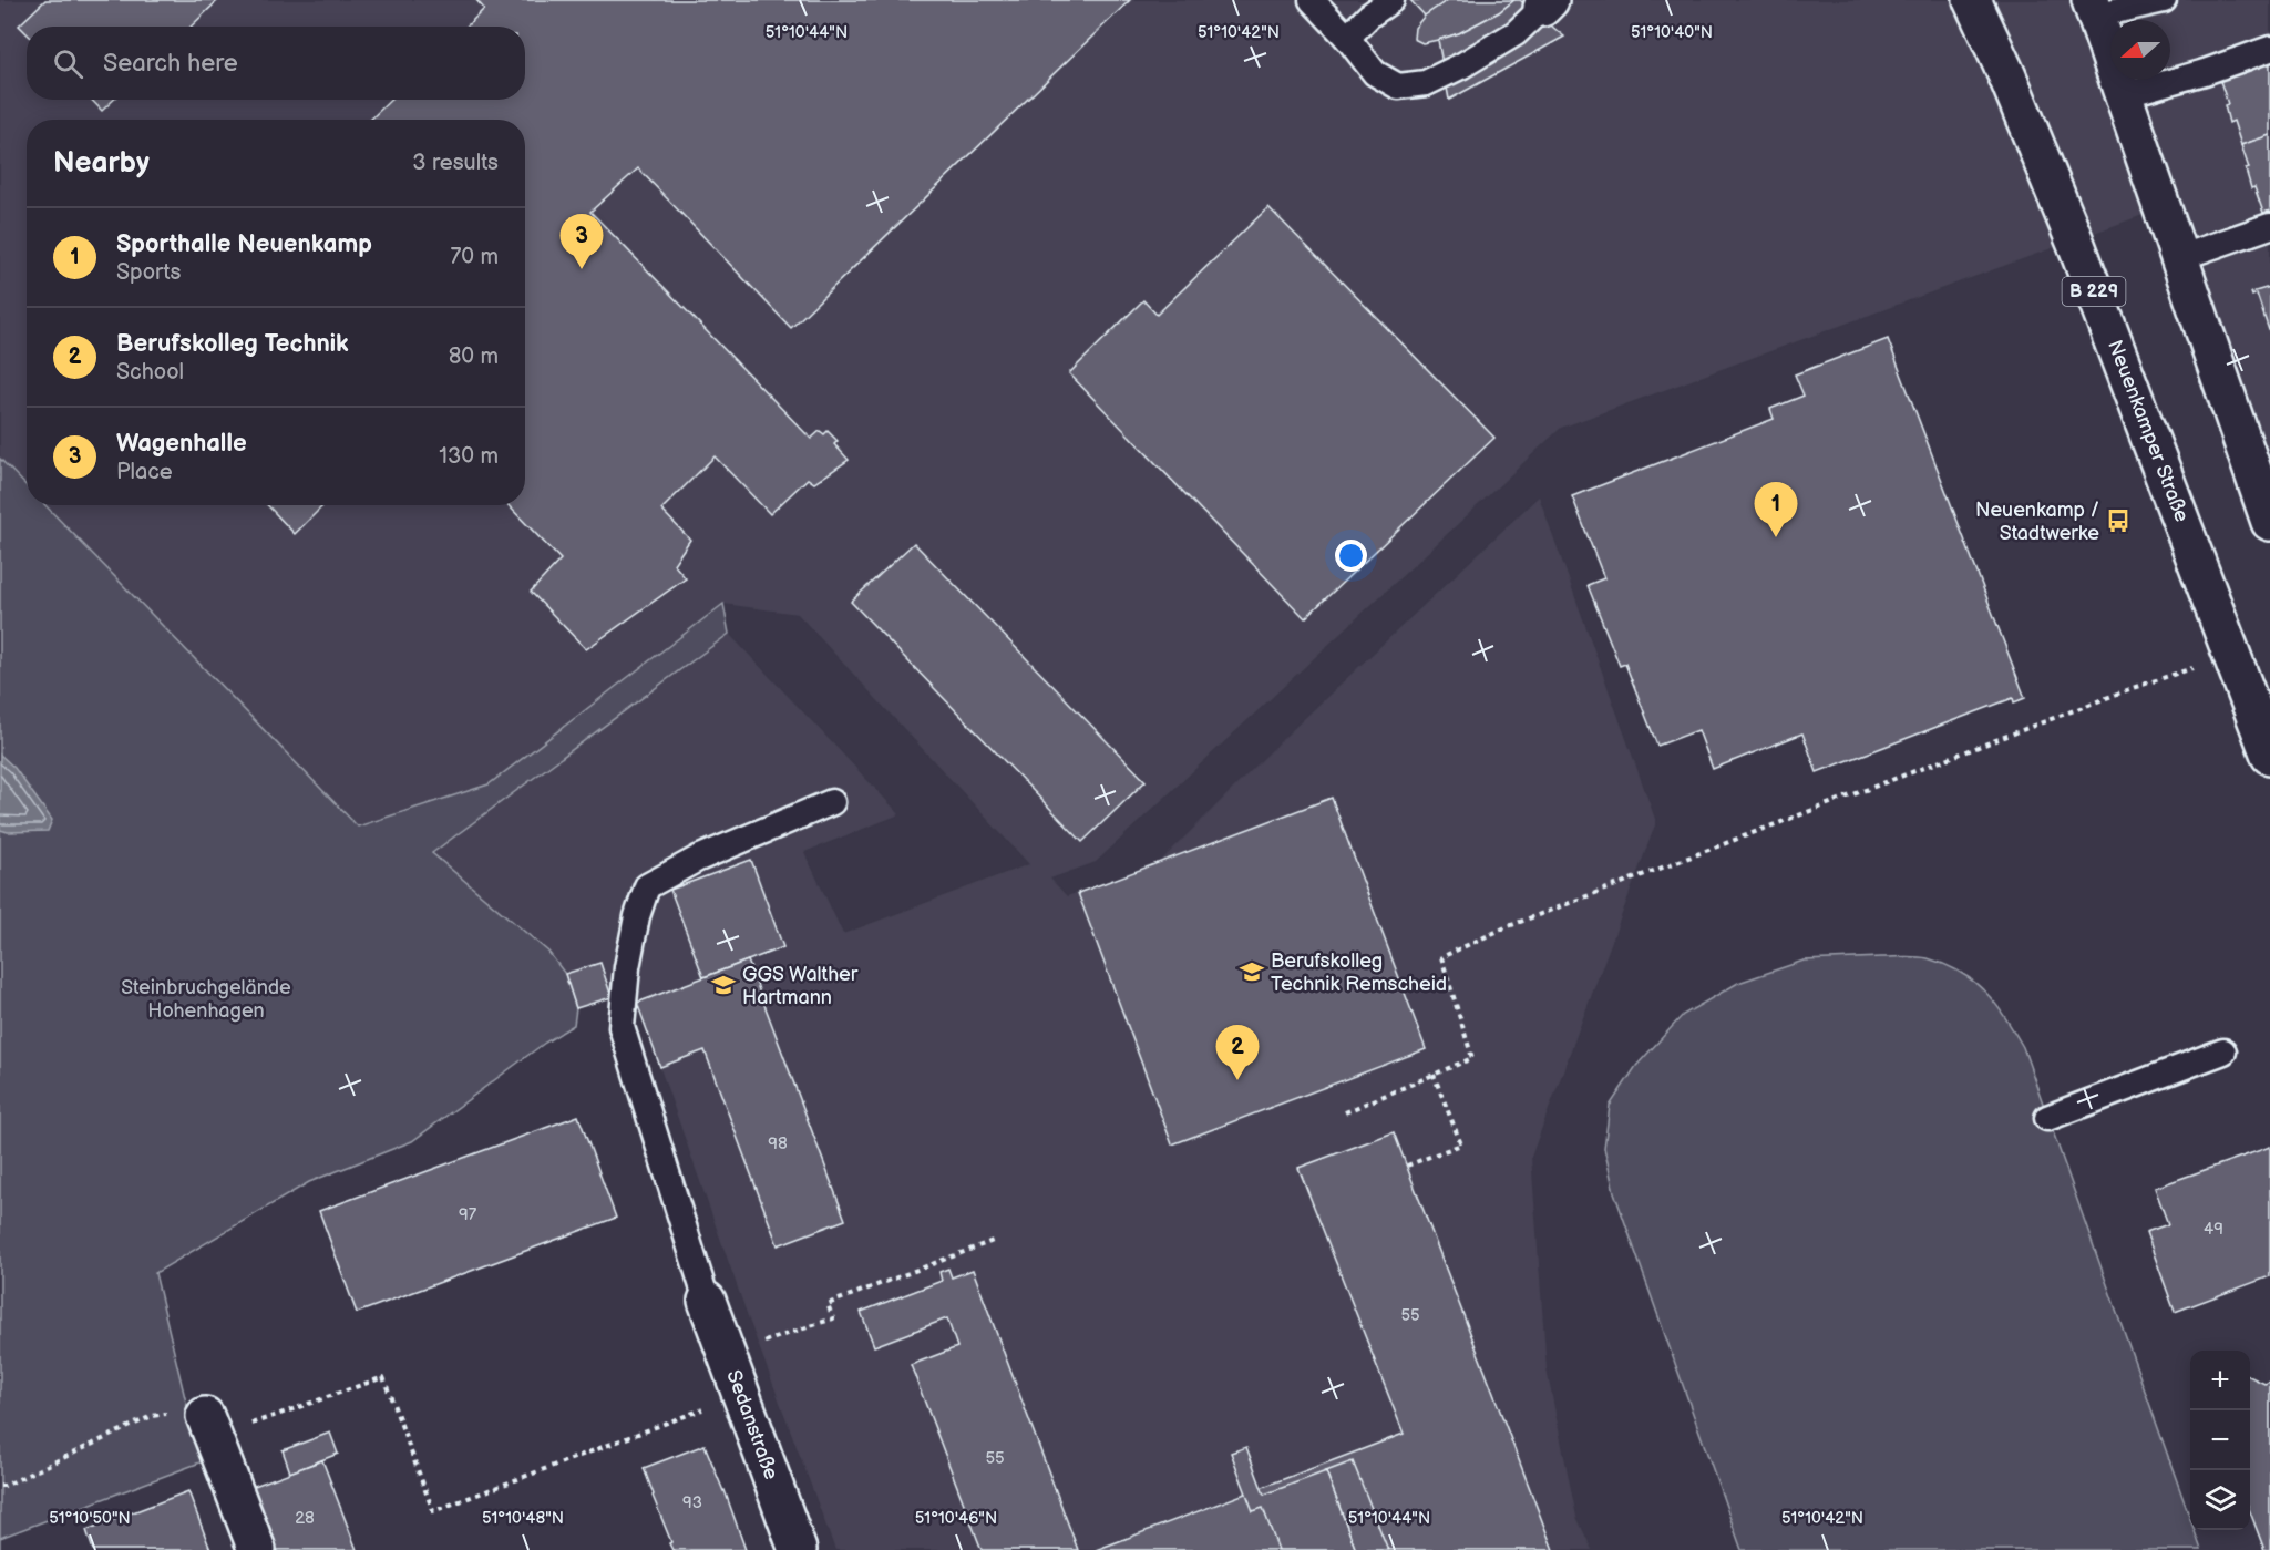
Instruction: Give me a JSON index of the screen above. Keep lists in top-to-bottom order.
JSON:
{
  "streets": {
    "main road": ["B 229", "Neuenkamper Straße", "Sedanstraße"]
  },
  "parks": ["Steinbruchgelände Hohenhagen"],
  "places": {
    "bus stop": ["Neuenkamp / Stadtwerke"],
    "school or university": ["Berufskolleg Technik Remscheid", "GGS Walther Hartmann"]
  },
  "house_numbers": [
    "98",
    "97",
    "49",
    "55",
    "55",
    "93",
    "28"
  ],
  "north": "left",
  "page": {
    "search": "Search here",
    "heading": ["Nearby", "3 results"],
    "list": [
      {
        "mark": "1",
        "name": "Sporthalle Neuenkamp",
        "note": "Sports",
        "value": "70 m"
      },
      {
        "mark": "2",
        "name": "Berufskolleg Technik",
        "note": "School",
        "value": "80 m"
      },
      {
        "mark": "3",
        "name": "Wagenhalle",
        "note": "Place",
        "value": "130 m"
      }
    ],
    "pins": ["3", "1", "2"],
    "map_buttons": ["+", "−"]
  },
  "coordinates": [
    "51°10'44\"N",
    "51°10'42\"N",
    "51°10'40\"N",
    "51°10'50\"N",
    "51°10'48\"N",
    "51°10'46\"N"
  ]
}
